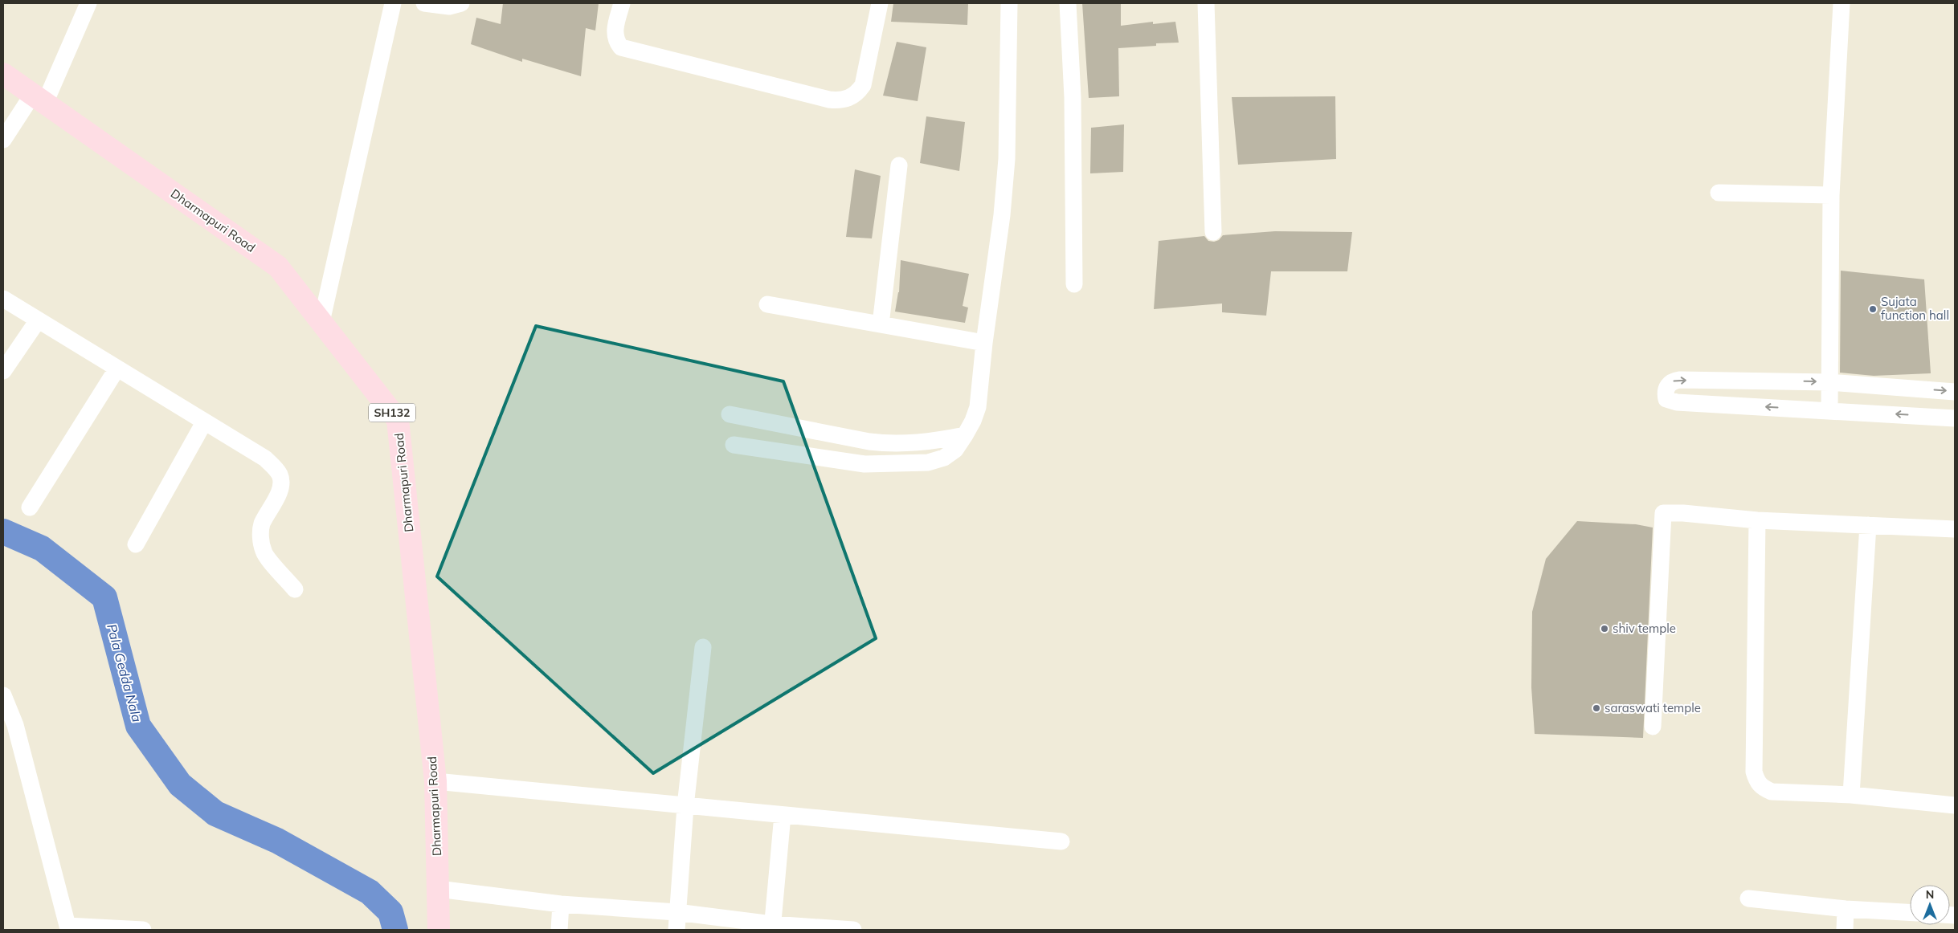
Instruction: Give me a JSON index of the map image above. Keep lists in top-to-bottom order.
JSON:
{
  "streets": {
    "main road": ["Dharmapuri Road", "SH132"]
  },
  "water": ["Pala Gedda Nala"],
  "places": ["Sujata function hall", "shiv temple", "saraswati temple"],
  "north": "top"
}
